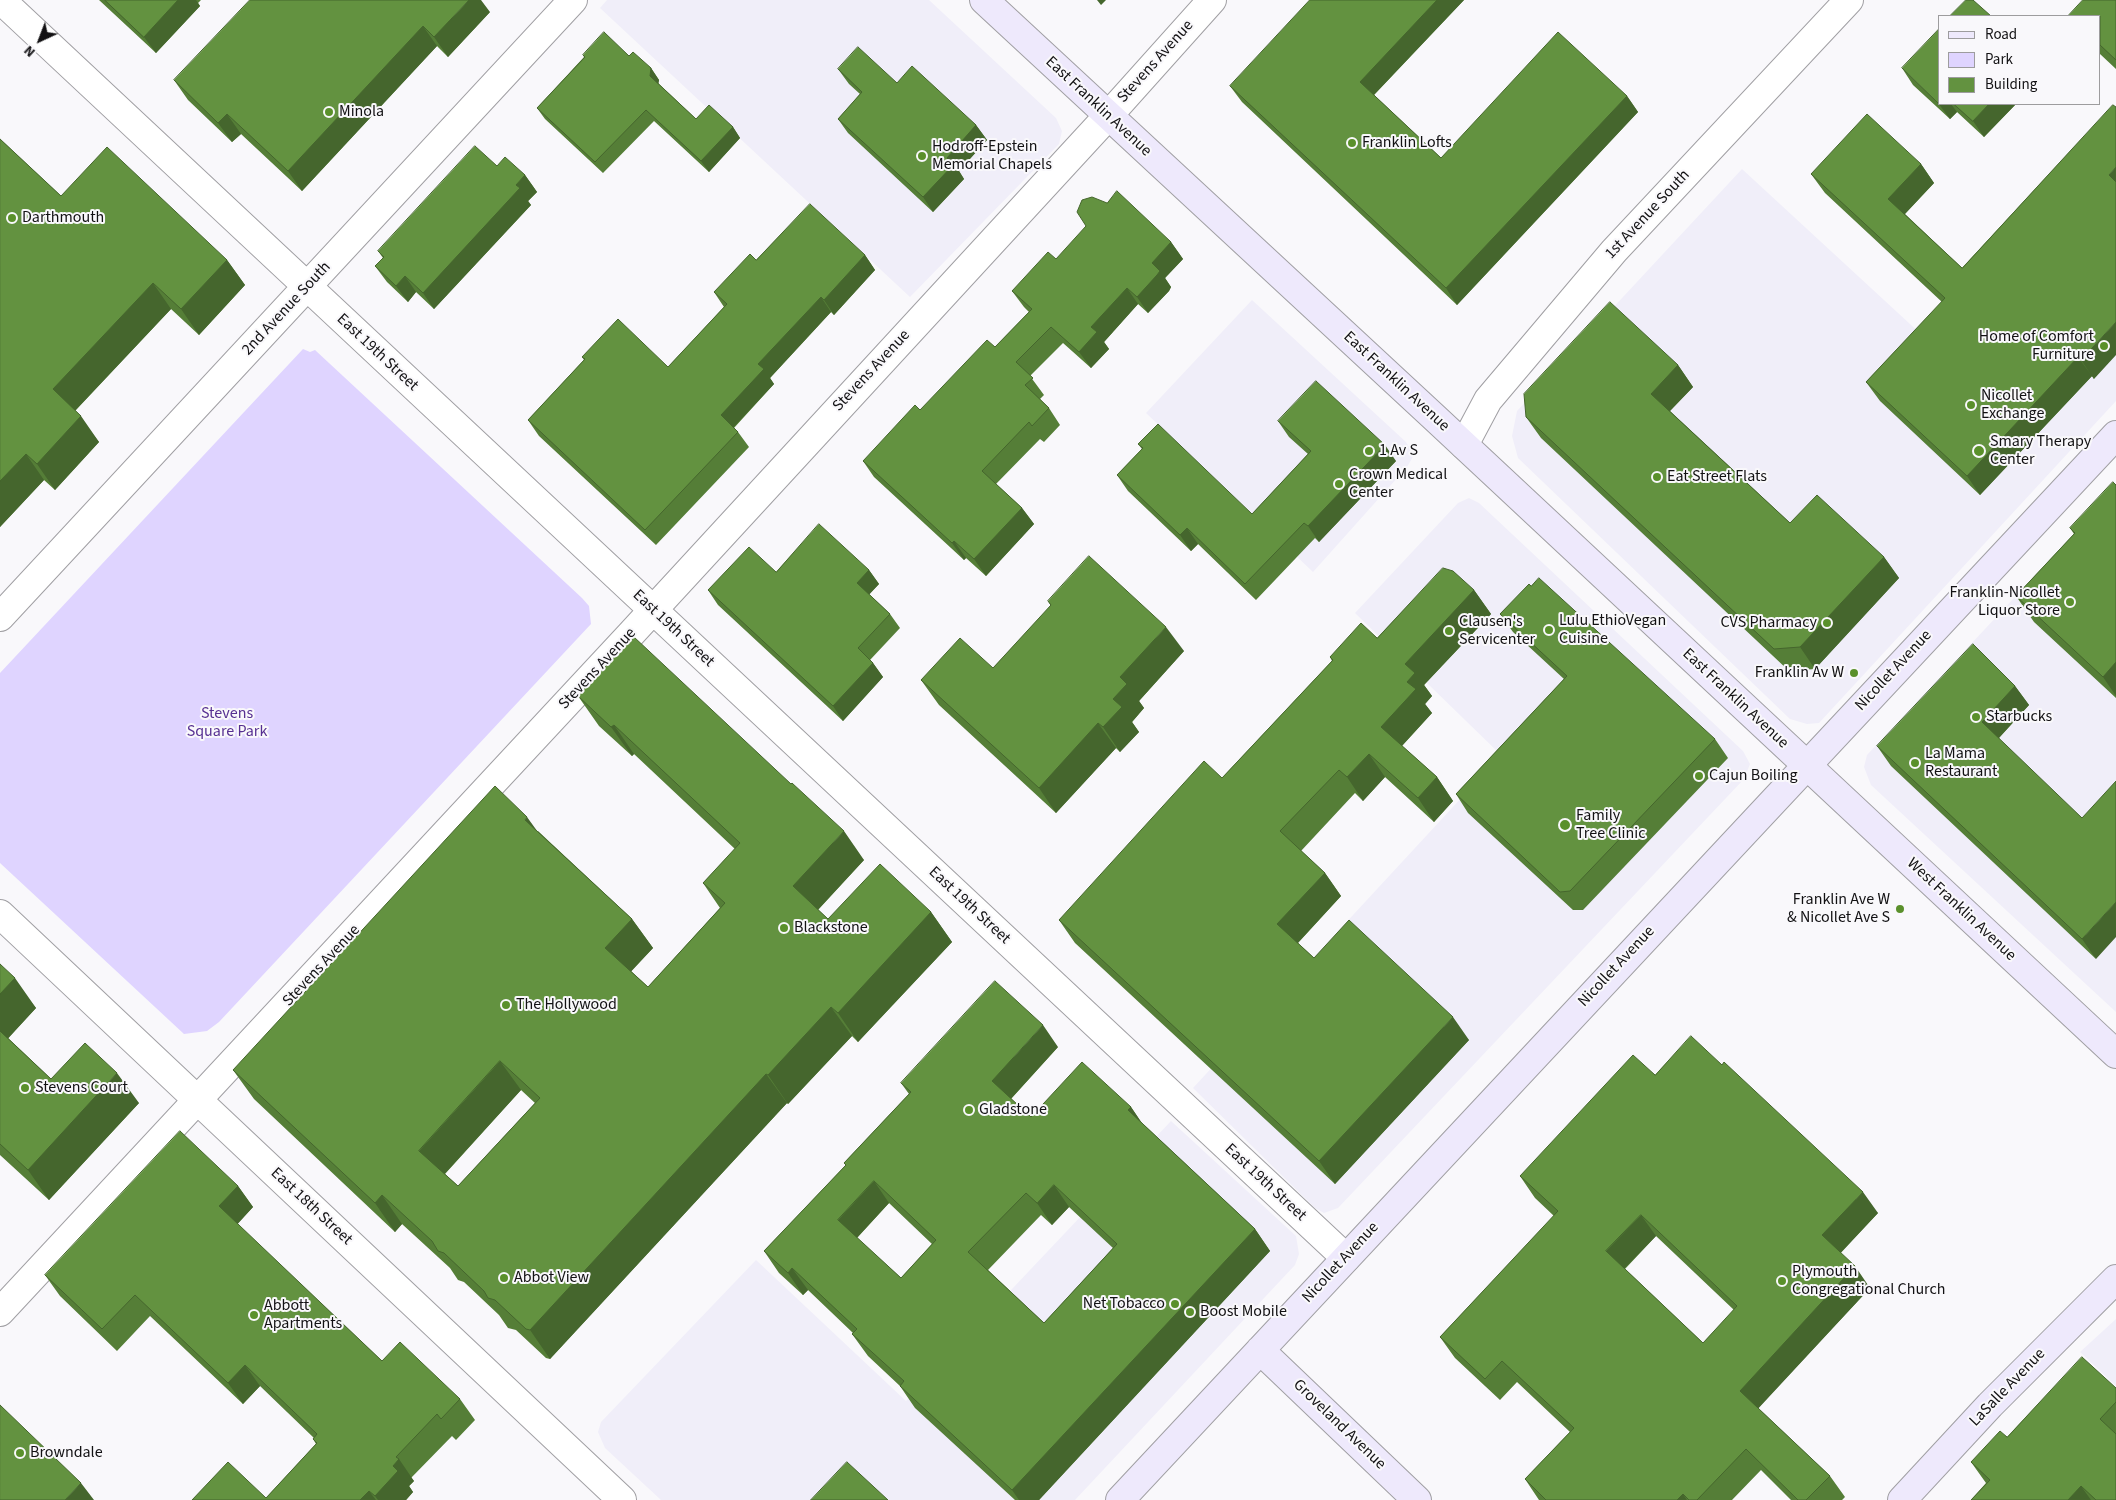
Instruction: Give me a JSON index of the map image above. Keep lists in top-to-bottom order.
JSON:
{
  "streets": {
    "street": [
      "Stevens Avenue",
      "East Franklin Avenue",
      "1st Avenue South",
      "2nd Avenue South",
      "East 19th Street",
      "Nicollet Avenue",
      "West Franklin Avenue",
      "East 18th Street",
      "LaSalle Avenue",
      "Groveland Avenue"
    ]
  },
  "crossings": [
    ["Stevens Avenue", "East Franklin Avenue"],
    ["Stevens Avenue", "East 19th Street"],
    ["Stevens Avenue", "East 18th Street"],
    ["East Franklin Avenue", "1st Avenue South"],
    ["East Franklin Avenue", "Nicollet Avenue"],
    ["East Franklin Avenue", "West Franklin Avenue"],
    ["2nd Avenue South", "East 19th Street"],
    ["East 19th Street", "Nicollet Avenue"],
    ["Nicollet Avenue", "West Franklin Avenue"],
    ["Nicollet Avenue", "Groveland Avenue"]
  ],
  "parks": ["Stevens Square Park"],
  "places": [
    "Minola",
    "Franklin Lofts",
    "Hodroff-Epstein Memorial Chapels",
    "Darthmouth",
    "Home of Comfort Furniture",
    "Nicollet Exchange",
    "1 Av S",
    "Smary Therapy Center",
    "Eat Street Flats",
    "Crown Medical Center",
    "Franklin-Nicollet Liquor Store",
    "CVS Pharmacy",
    "Lulu EthioVegan Cuisine",
    "Clausen's Servicenter",
    "Franklin Av W",
    "Starbucks",
    "La Mama Restaurant",
    "Cajun Boiling",
    "Family Tree Clinic",
    "Franklin Ave W & Nicollet Ave S",
    "Blackstone",
    "The Hollywood",
    "Stevens Court",
    "Gladstone",
    "Abbot View",
    "Plymouth Congregational Church",
    "Net Tobacco",
    "Boost Mobile",
    "Abbott Apartments",
    "Browndale"
  ],
  "legend": ["Road", "Park", "Building"],
  "north": "bottom left"
}
